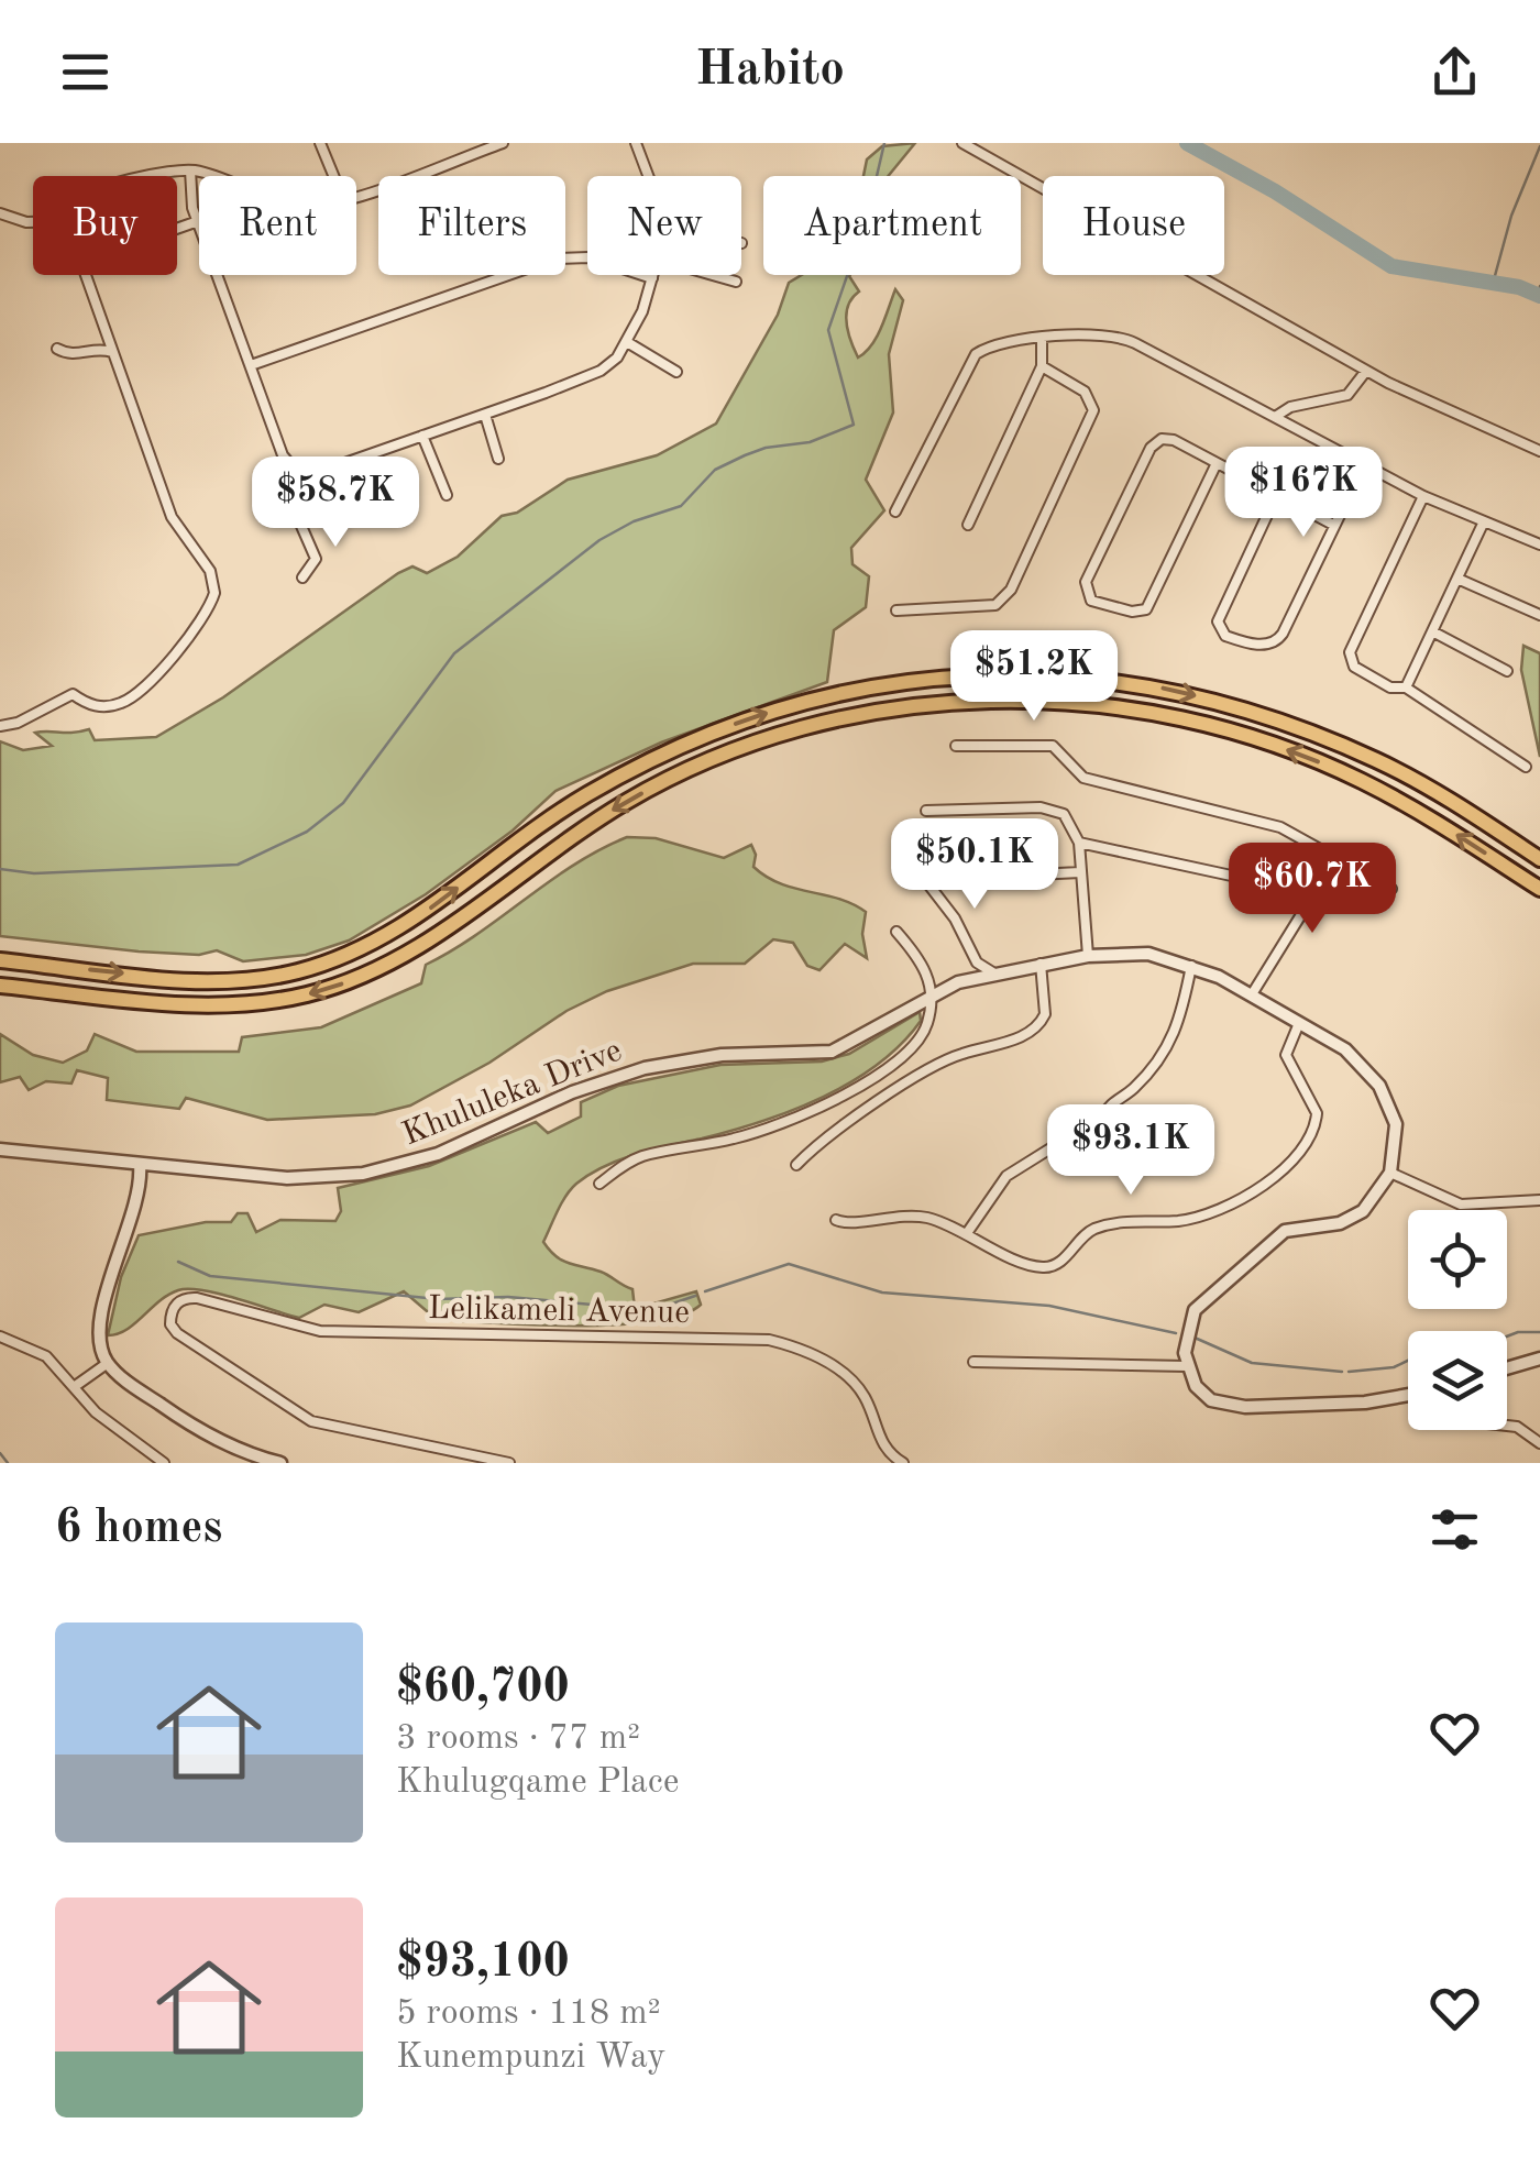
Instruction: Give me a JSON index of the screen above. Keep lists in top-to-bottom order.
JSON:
{
  "streets": {
    "street": ["Khululeka Drive", "Lelikameli Avenue"]
  },
  "page": {
    "header": "Habito",
    "chip": [
      "Buy",
      "Rent",
      "Filters",
      "New",
      "Apartment",
      "House"
    ],
    "price": [
      "$167K",
      "$58.7K",
      "$51.2K",
      "$50.1K",
      "$60.7K",
      "$93.1K"
    ],
    "heading": "6 homes",
    "list": [
      {
        "name": "$60,700",
        "note": "3 rooms · 77 m² · Khulugqame Place"
      },
      {
        "name": "$93,100",
        "note": "5 rooms · 118 m² · Kunempunzi Way"
      }
    ]
  }
}
